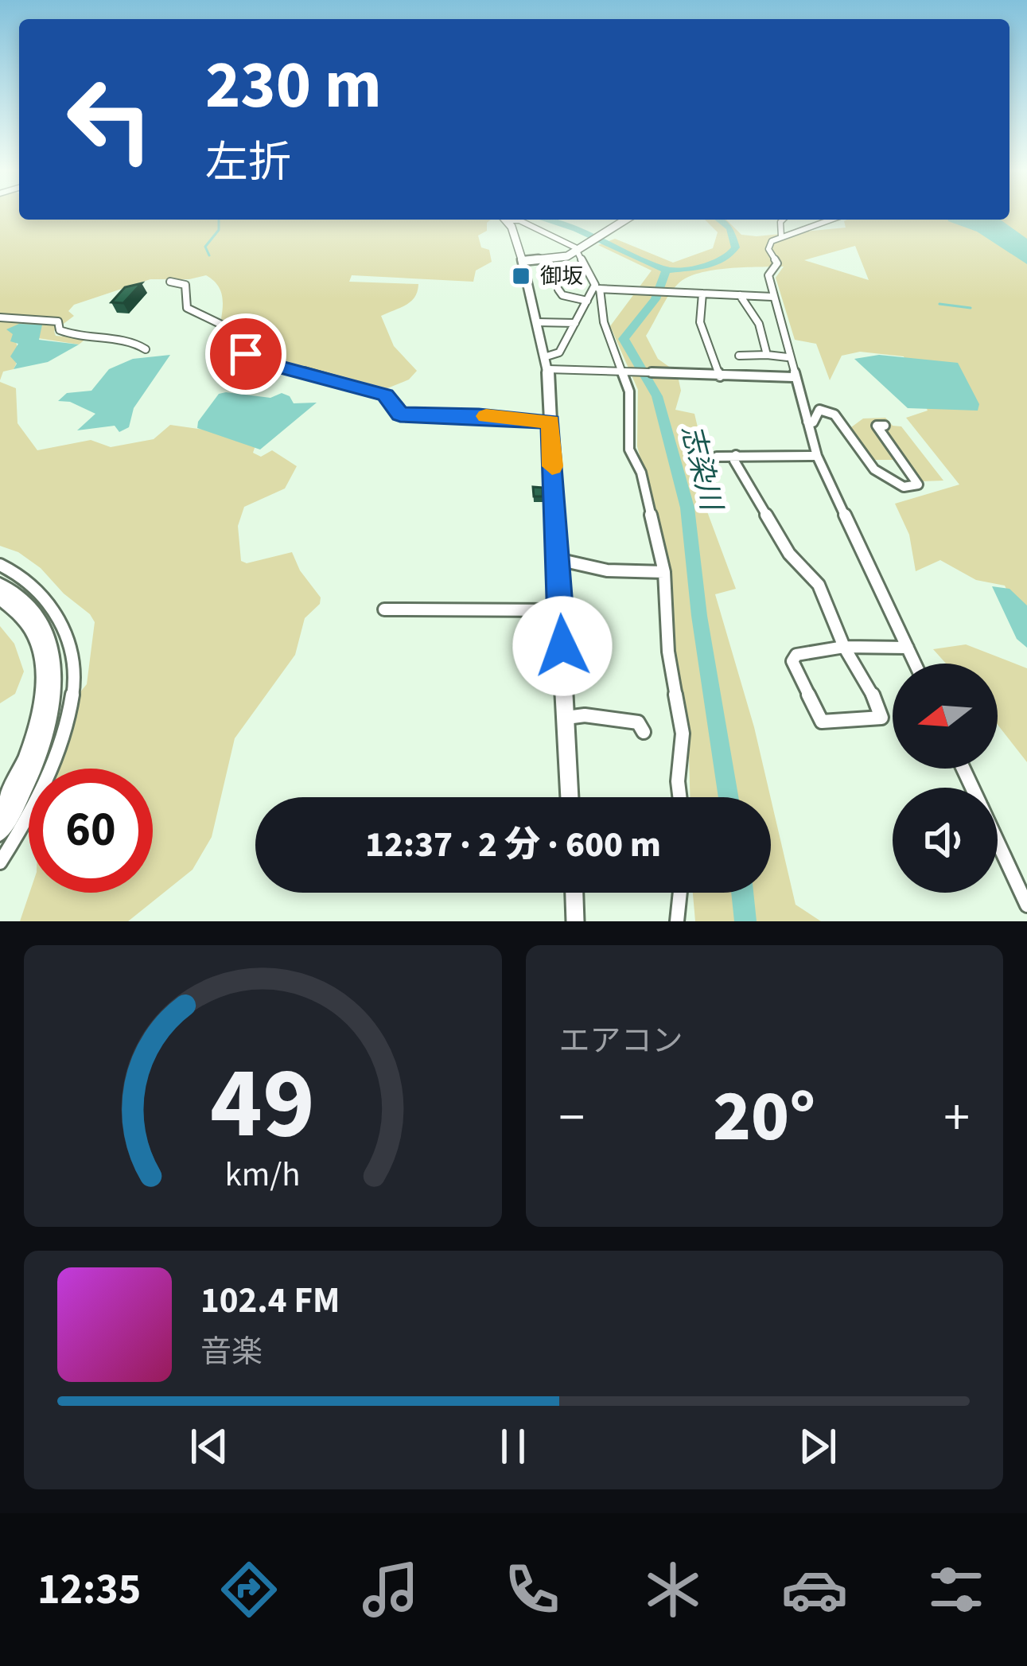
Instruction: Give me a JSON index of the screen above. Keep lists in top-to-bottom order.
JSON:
{
  "water": ["志染川"],
  "places": {
    "transit": ["御坂"]
  },
  "north": "left",
  "page": {
    "turn": ["230 m", "左折"],
    "limit": "60",
    "trip": "12:37 · 2 分 · 600 m",
    "tile": "エアコン",
    "heat": ["−", "20°", "+"],
    "song": ["102.4 FM", "音楽"],
    "tabs": "12:35",
    "gauge": ["49", "km/h"]
  }
}
